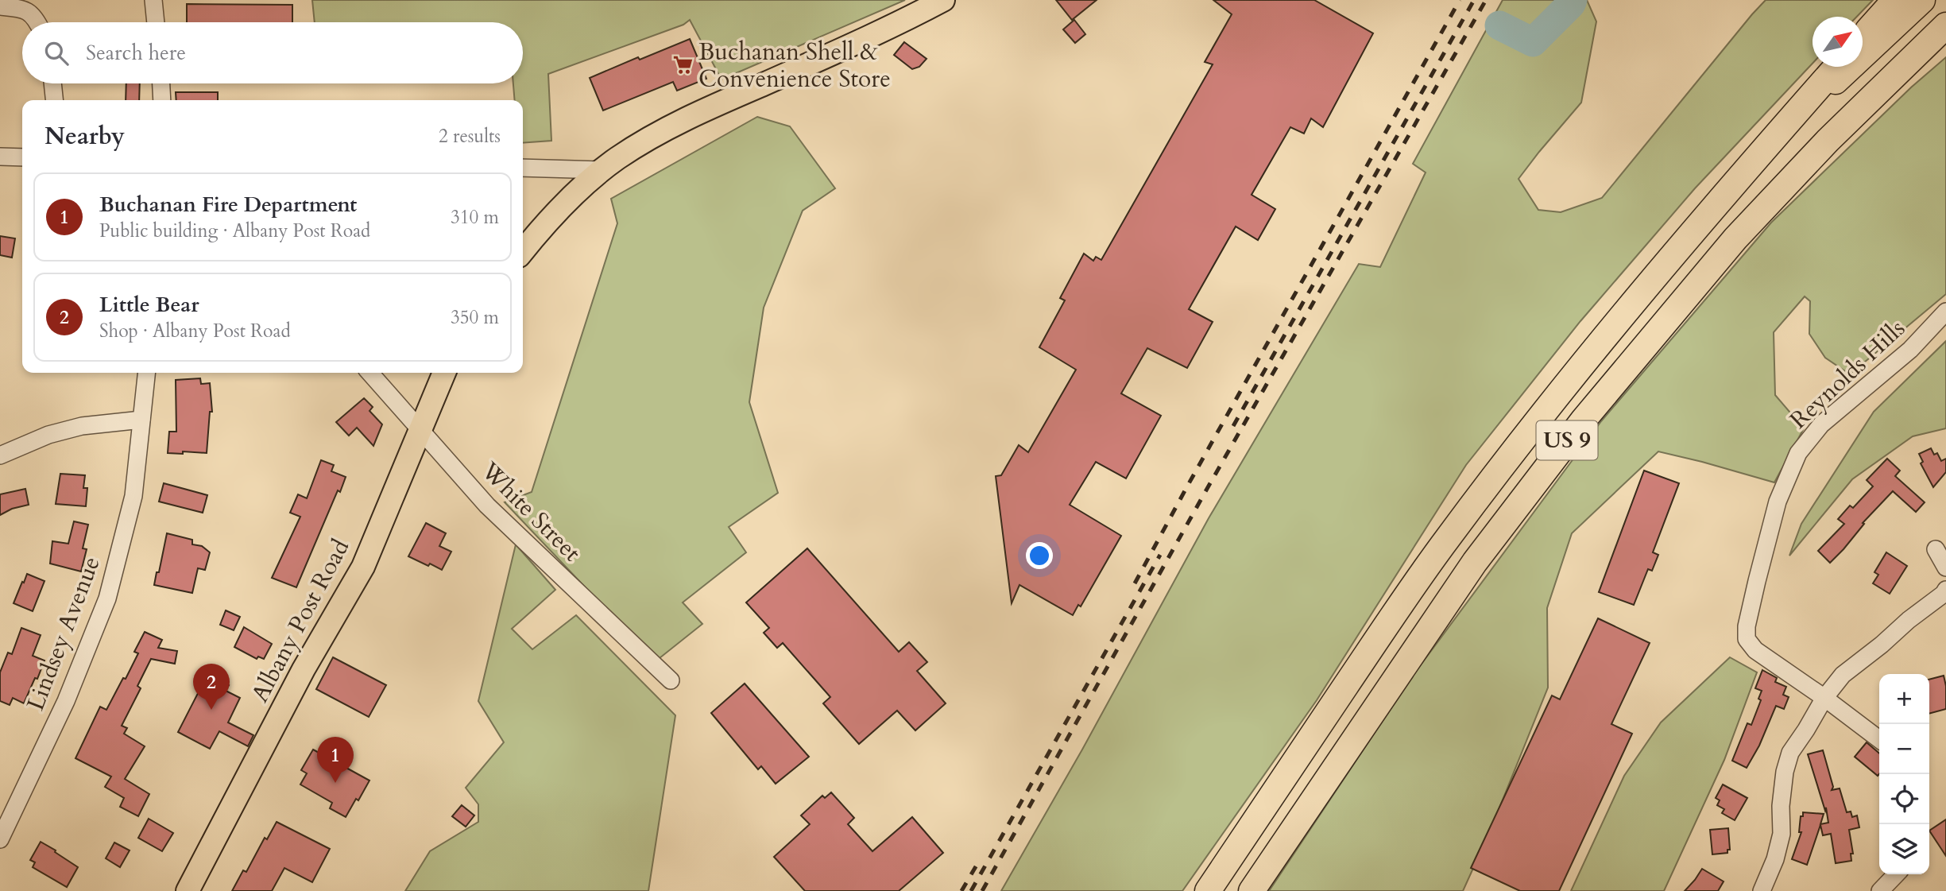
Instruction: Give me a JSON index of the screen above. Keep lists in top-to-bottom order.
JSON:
{
  "streets": {
    "highway": ["US 9"],
    "main road": ["Albany Post Road"],
    "street": ["Reynolds Hills", "White Street", "Lindsey Avenue"]
  },
  "crossings": [
    ["White Street", "Albany Post Road"]
  ],
  "places": {
    "supermarket": ["Buchanan Shell & Convenience Store"]
  },
  "north": "top right",
  "page": {
    "search": "Search here",
    "heading": ["Nearby", "2 results"],
    "list": [
      {
        "mark": "1",
        "name": "Buchanan Fire Department",
        "note": "Public building · Albany Post Road",
        "value": "310 m"
      },
      {
        "mark": "2",
        "name": "Little Bear",
        "note": "Shop · Albany Post Road",
        "value": "350 m"
      }
    ],
    "pins": ["2", "1"],
    "map_buttons": ["+", "−"]
  }
}
